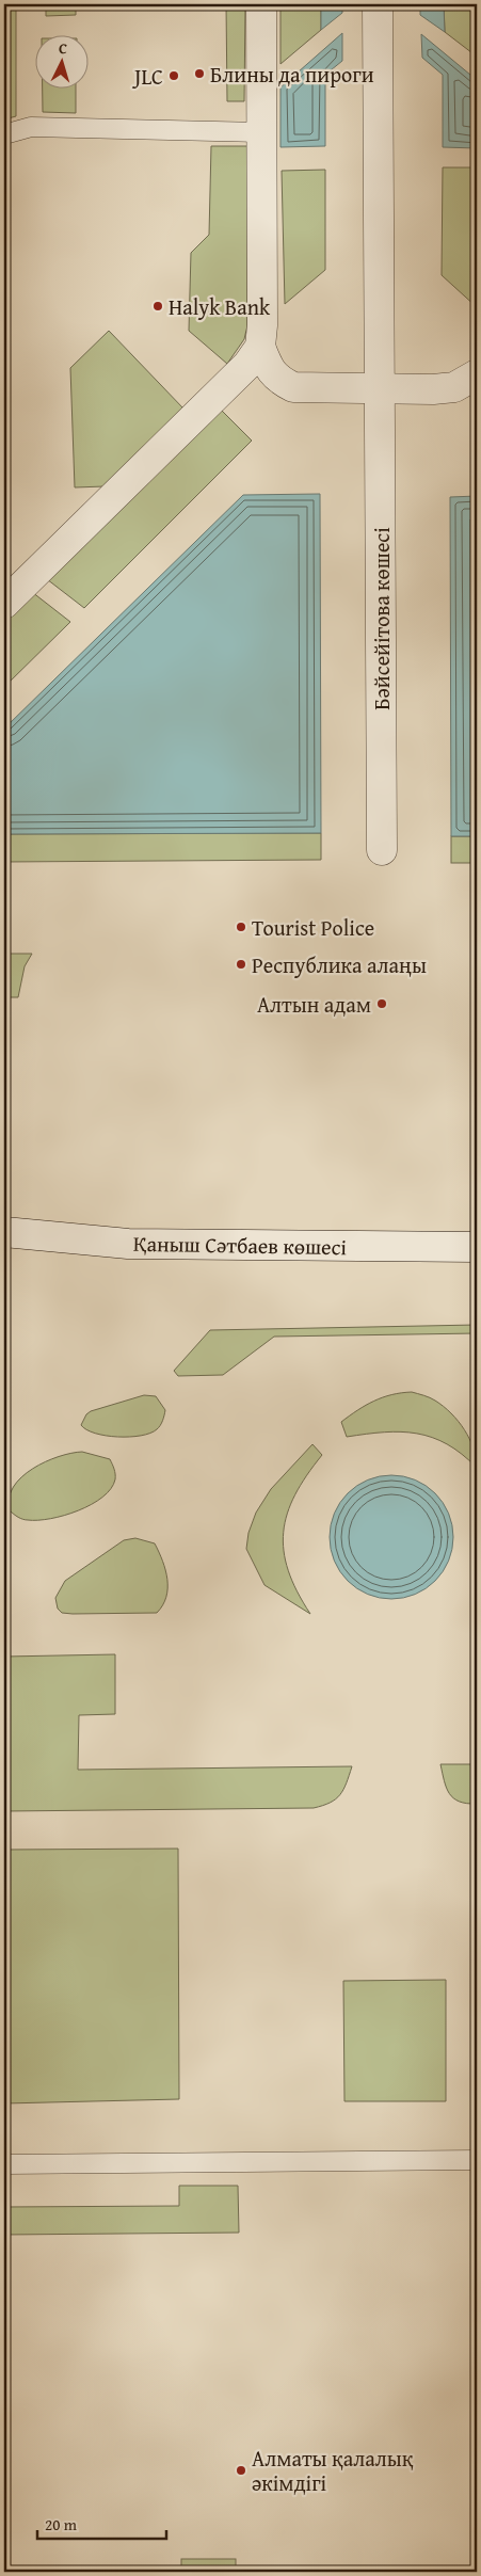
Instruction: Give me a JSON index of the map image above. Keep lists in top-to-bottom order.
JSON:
{
  "streets": {
    "street": ["Бәйсейітова көшесі", "Қаныш Сәтбаев көшесі"]
  },
  "places": [
    "Блины да пироги",
    "JLC",
    "Halyk Bank",
    "Tourist Police",
    "Республика алаңы",
    "Алтын адам",
    "Алматы қалалық әкімдігі"
  ],
  "scale_bar": "20 m",
  "north": "top"
}
